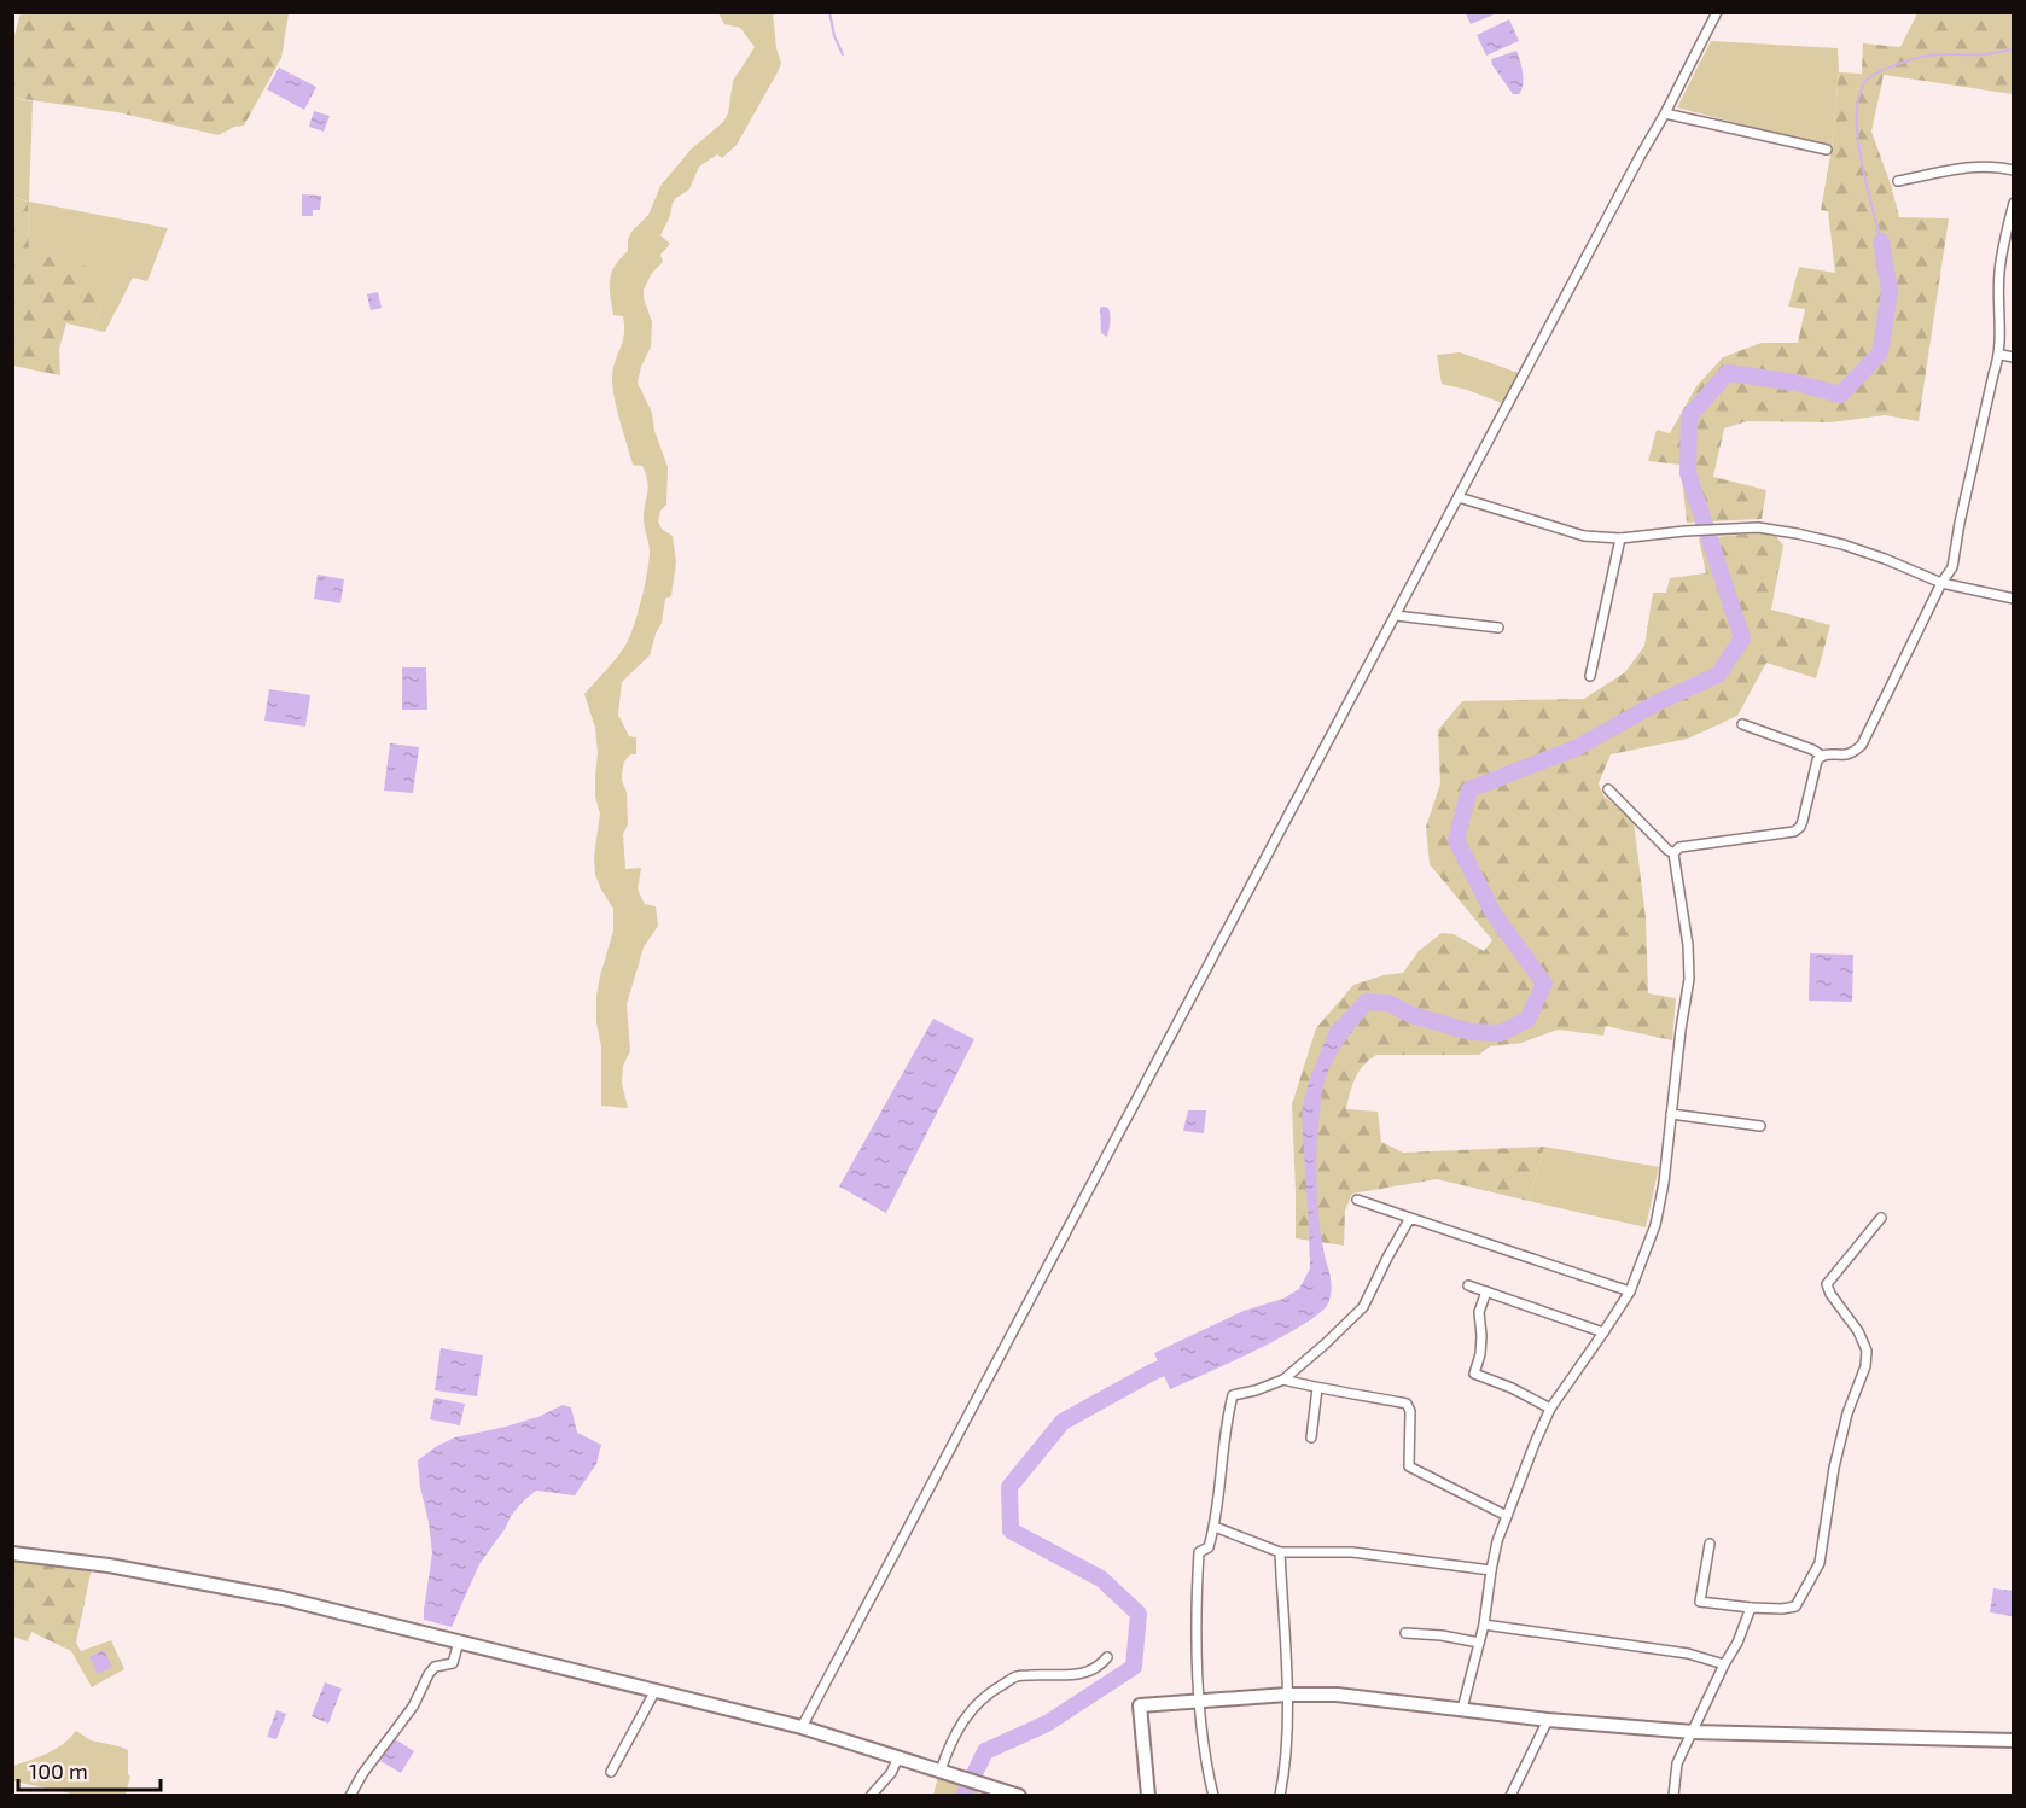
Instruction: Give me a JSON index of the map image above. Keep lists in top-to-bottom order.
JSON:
{
  "scale_bar": "100 m"
}
